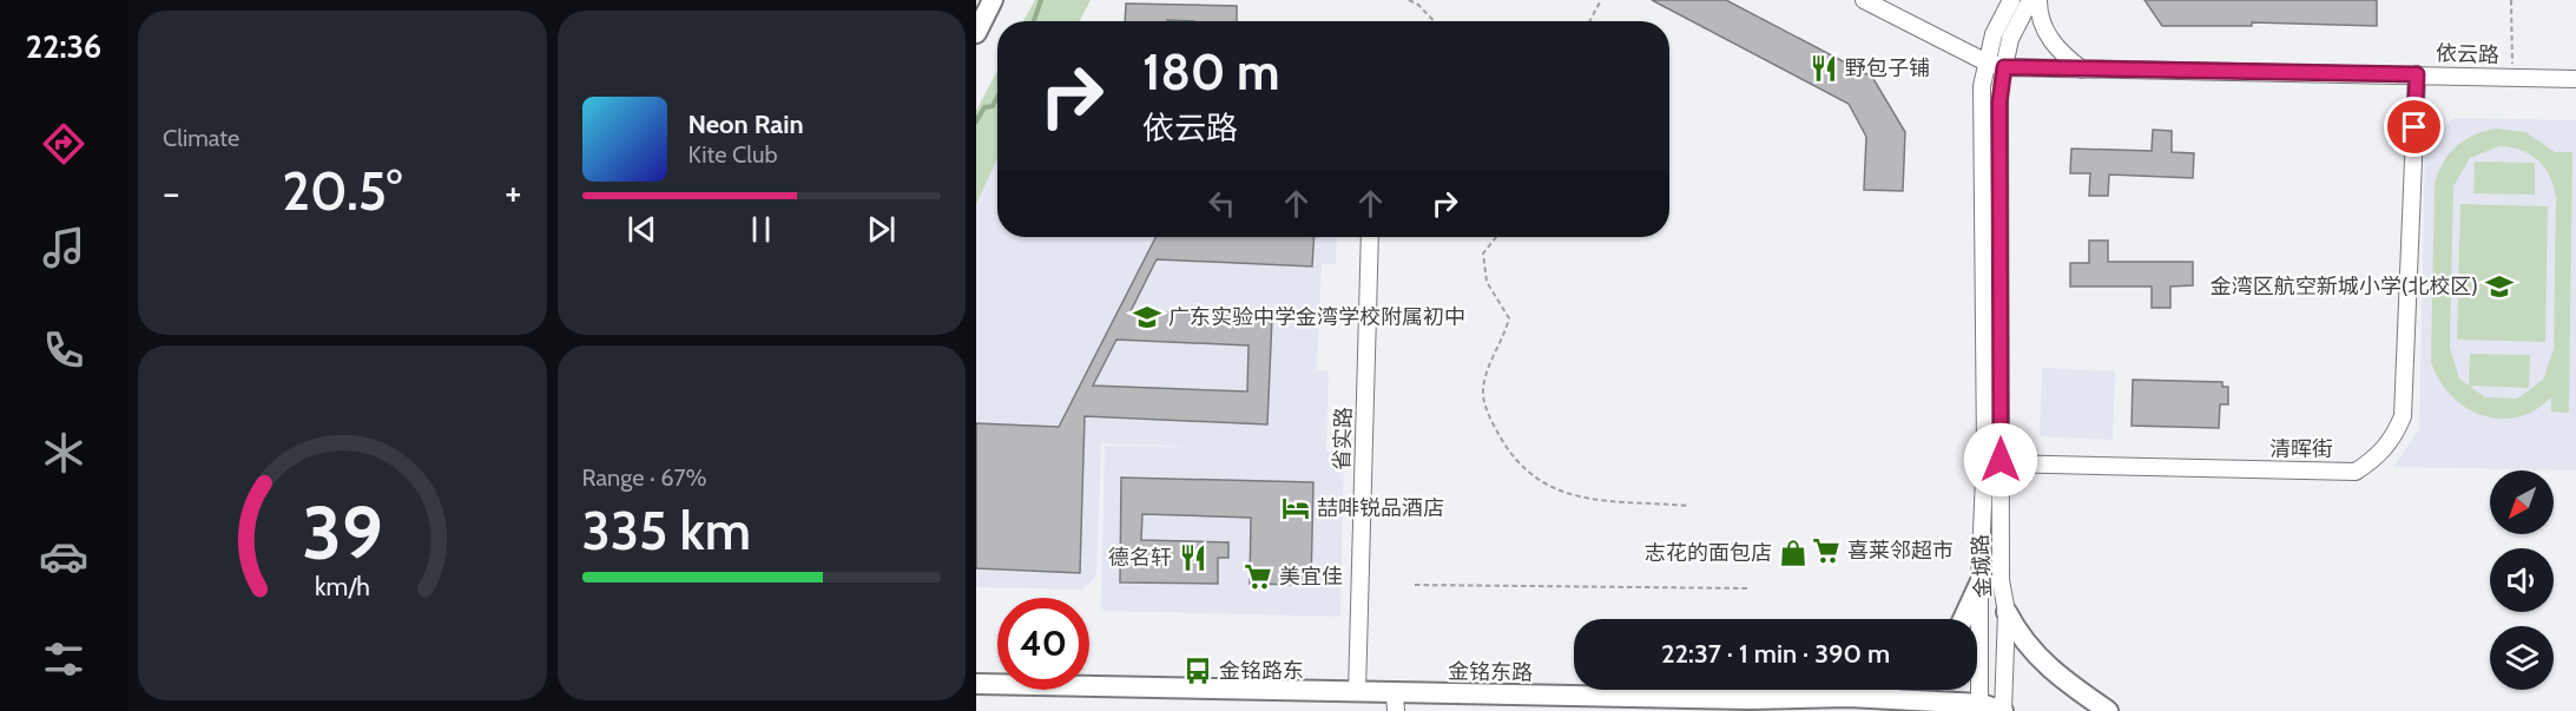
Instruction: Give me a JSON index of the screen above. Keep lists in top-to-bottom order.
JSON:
{
  "streets": {
    "main road": ["金铭东路"],
    "street": [
      "依云路",
      "省实路",
      "清晖街",
      "金城路"
    ]
  },
  "crossings": [
    ["依云路", "清晖街"],
    ["依云路", "金城路"],
    ["省实路", "金铭东路"],
    ["清晖街", "金城路"],
    ["金城路", "金铭东路"]
  ],
  "places": {
    "restaurant": ["野包子铺", "德名轩"],
    "school or university": ["金湾区航空新城小学(北校区)", "广东实验中学金湾学校附属初中"],
    "hotel": ["喆啡锐品酒店"],
    "supermarket": ["喜莱邻超市", "美宜佳"],
    "shop": ["志花的面包店"],
    "bus stop": ["金铭路东"]
  },
  "north": "bottom left",
  "page": {
    "tabs": "22:36",
    "tile": [
      "Climate",
      ["Range · 67%", "335 km"]
    ],
    "turn": ["180 m", "依云路"],
    "song": ["Neon Rain", "Kite Club"],
    "heat": ["−", "20.5°", "+"],
    "limit": "40",
    "trip": "22:37 · 1 min · 390 m",
    "gauge": ["39", "km/h"]
  }
}
